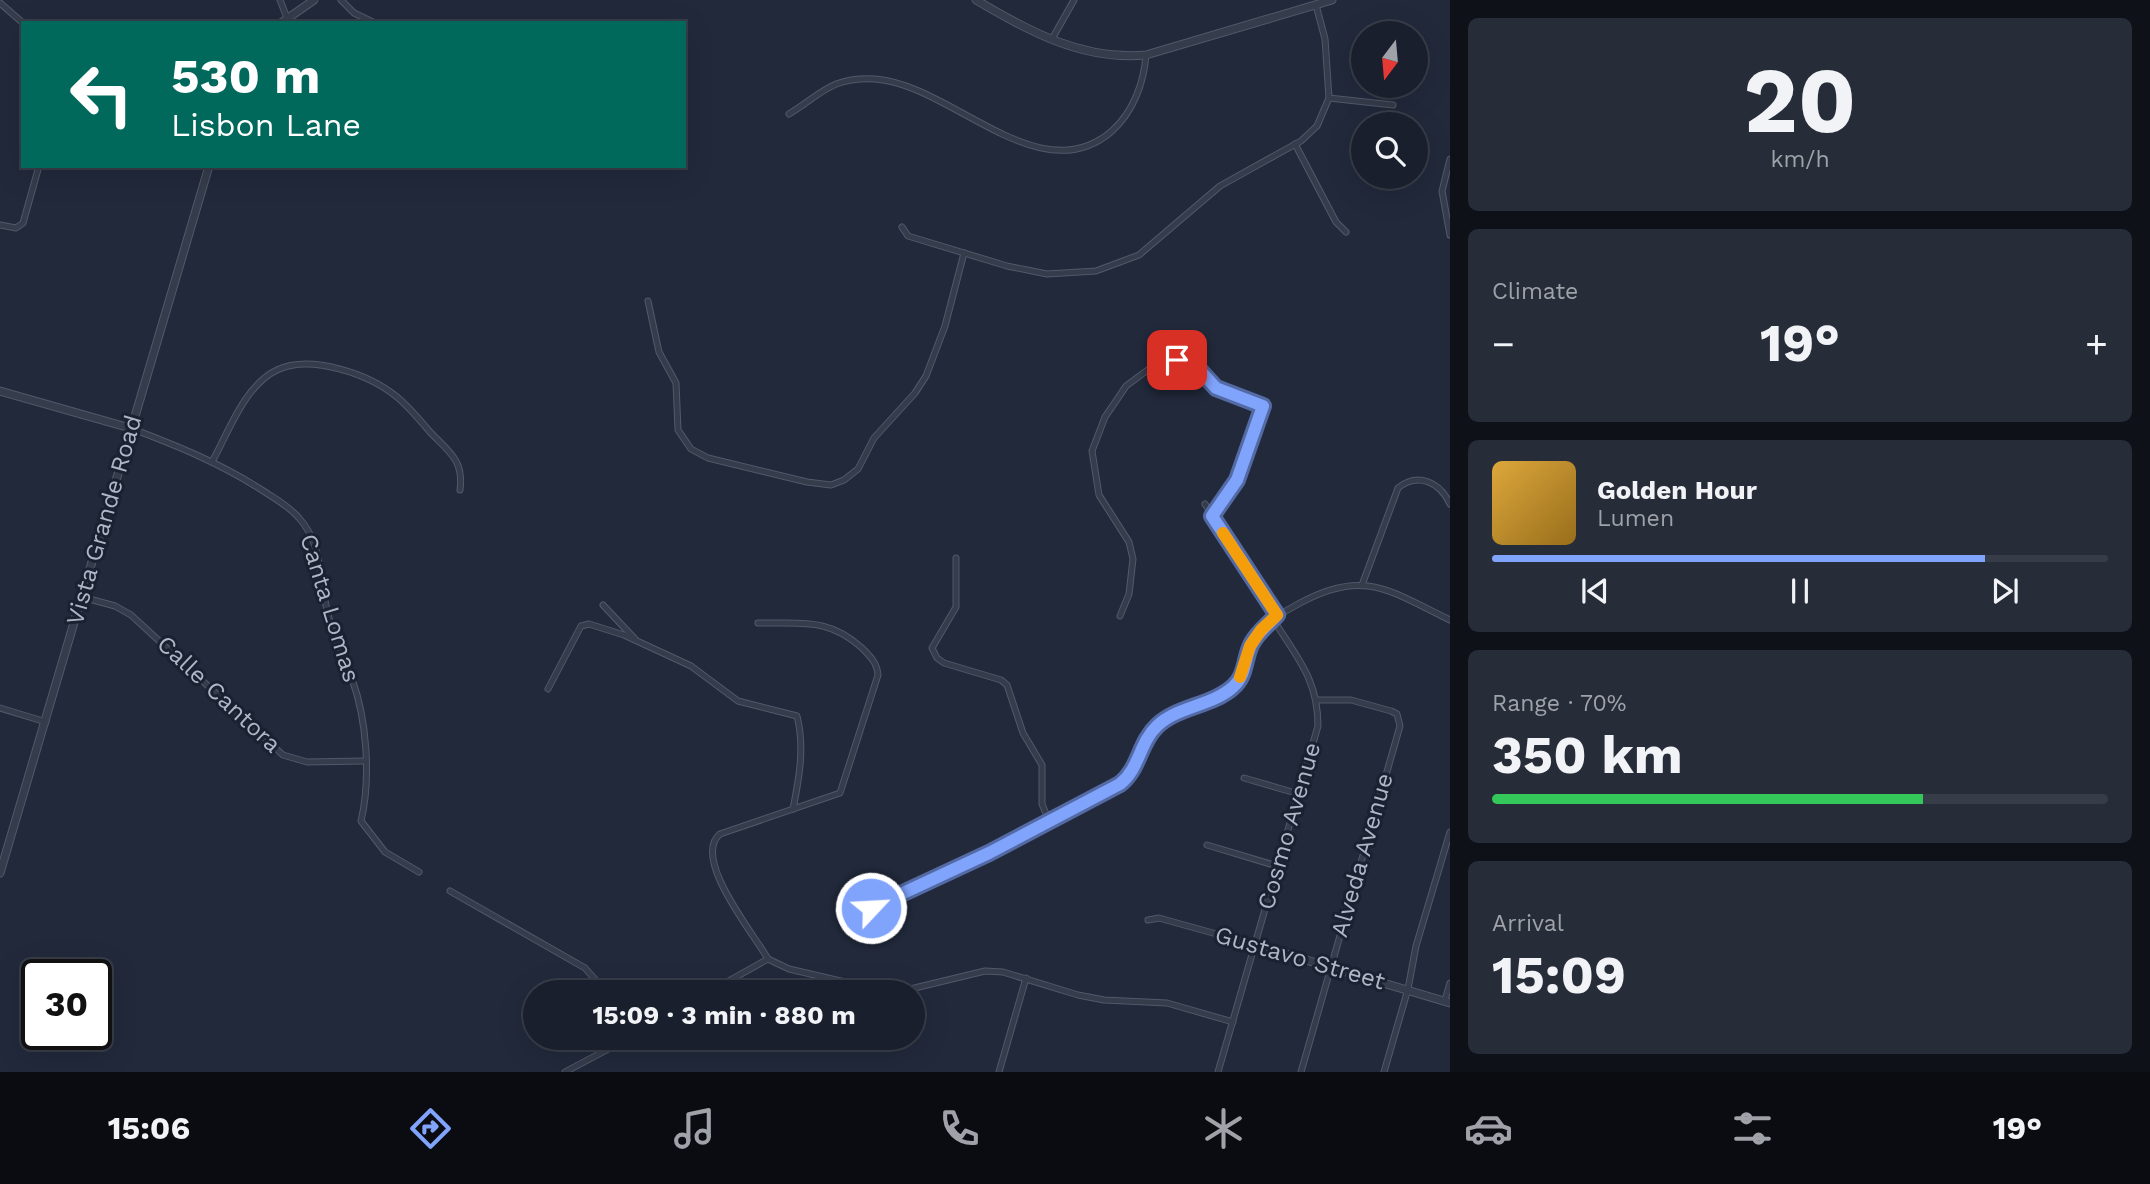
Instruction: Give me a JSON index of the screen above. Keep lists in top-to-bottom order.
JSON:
{
  "streets": {
    "street": [
      "Vista Grande Road",
      "Canta Lomas",
      "Calle Cantora",
      "Cosmo Avenue",
      "Alveda Avenue",
      "Gustavo Street"
    ]
  },
  "crossings": [
    ["Vista Grande Road", "Canta Lomas"],
    ["Vista Grande Road", "Calle Cantora"],
    ["Canta Lomas", "Calle Cantora"],
    ["Cosmo Avenue", "Alveda Avenue"],
    ["Cosmo Avenue", "Gustavo Street"],
    ["Alveda Avenue", "Gustavo Street"]
  ],
  "north": "bottom",
  "page": {
    "tile": [
      ["20", "km/h"],
      "Climate",
      ["Range · 70%", "350 km"],
      ["Arrival", "15:09"]
    ],
    "turn": ["530 m", "Lisbon Lane"],
    "heat": ["−", "19°", "+"],
    "song": ["Golden Hour", "Lumen"],
    "limit": "30",
    "trip": "15:09 · 3 min · 880 m",
    "tabs": ["15:06", "19°"]
  }
}
